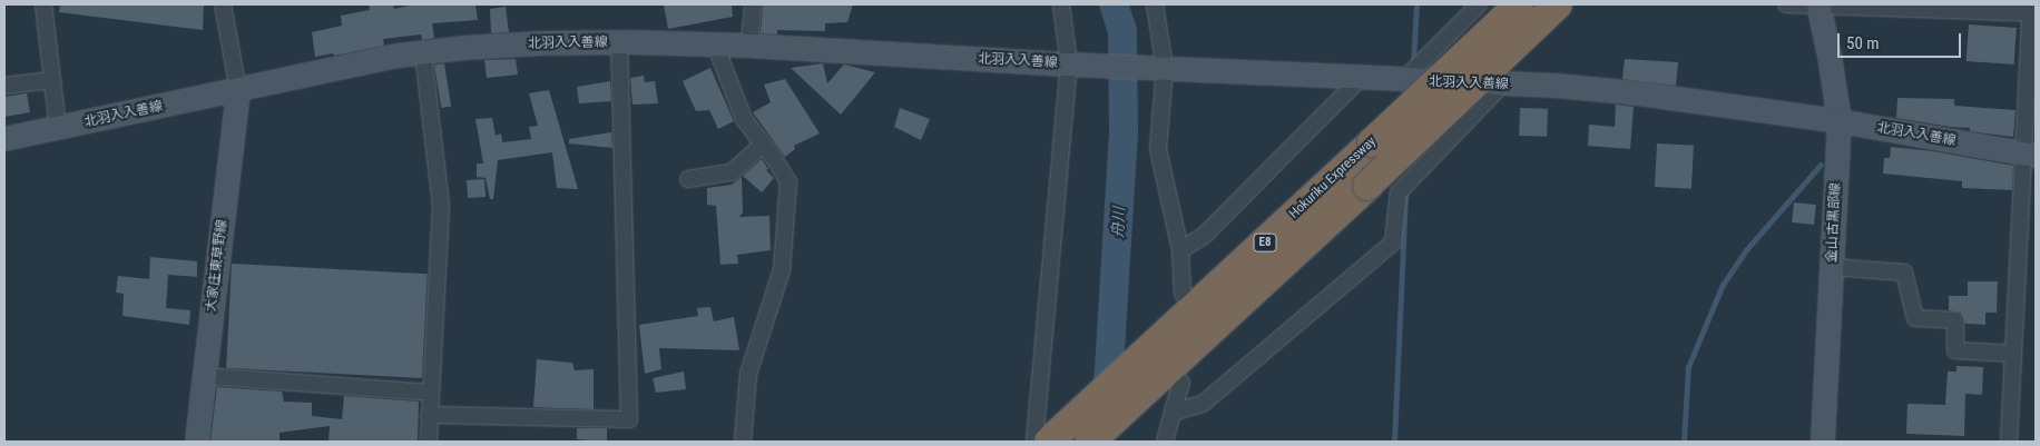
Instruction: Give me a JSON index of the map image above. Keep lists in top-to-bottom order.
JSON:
{
  "streets": {
    "highway": ["Hokuriku Expressway", "E8"],
    "main road": ["北羽入入善線", "金山古黒部線", "大家庄東草野線"]
  },
  "crossings": [
    ["北羽入入善線", "金山古黒部線"],
    ["北羽入入善線", "大家庄東草野線"]
  ],
  "water": ["舟川"],
  "scale_bar": "50 m"
}
